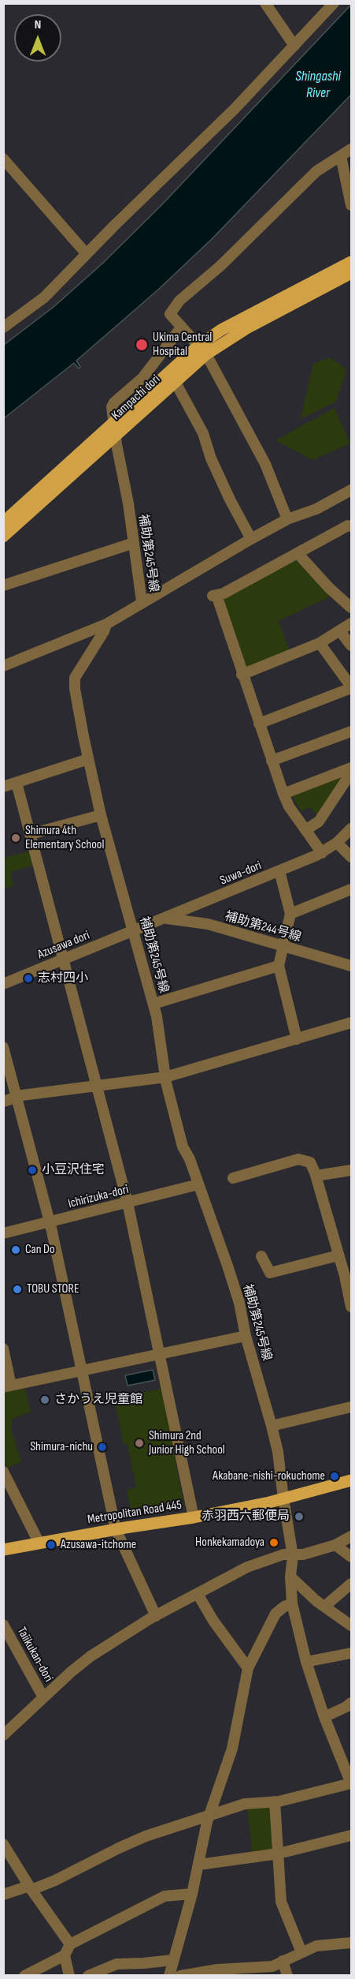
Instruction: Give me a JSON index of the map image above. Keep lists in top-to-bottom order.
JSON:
{
  "streets": {
    "main road": ["Kampachi dori", "Metropolitan Road 445"],
    "street": [
      "補助第245号線",
      "Suwa-dori",
      "補助第244号線",
      "Azusawa dori",
      "Ichirizuka-dori",
      "Taiikukan-dori"
    ]
  },
  "crossings": [
    ["Kampachi dori", "補助第245号線"],
    ["補助第245号線", "Suwa-dori"],
    ["補助第245号線", "Azusawa dori"],
    ["補助第245号線", "Ichirizuka-dori"],
    ["補助第245号線", "Metropolitan Road 445"],
    ["Suwa-dori", "補助第244号線"],
    ["Suwa-dori", "Azusawa dori"]
  ],
  "water": ["Shingashi River"],
  "places": [
    "Ukima Central Hospital",
    "Shimura 4th Elementary School",
    "志村四小",
    "小豆沢住宅",
    "Can Do",
    "TOBU STORE",
    "さかうえ児童館",
    "Shimura 2nd Junior High School",
    "Shimura-nichu",
    "Akabane-nishi-rokuchome",
    "赤羽西六郵便局",
    "Honkekamadoya",
    "Azusawa-itchome"
  ],
  "north": "top"
}
